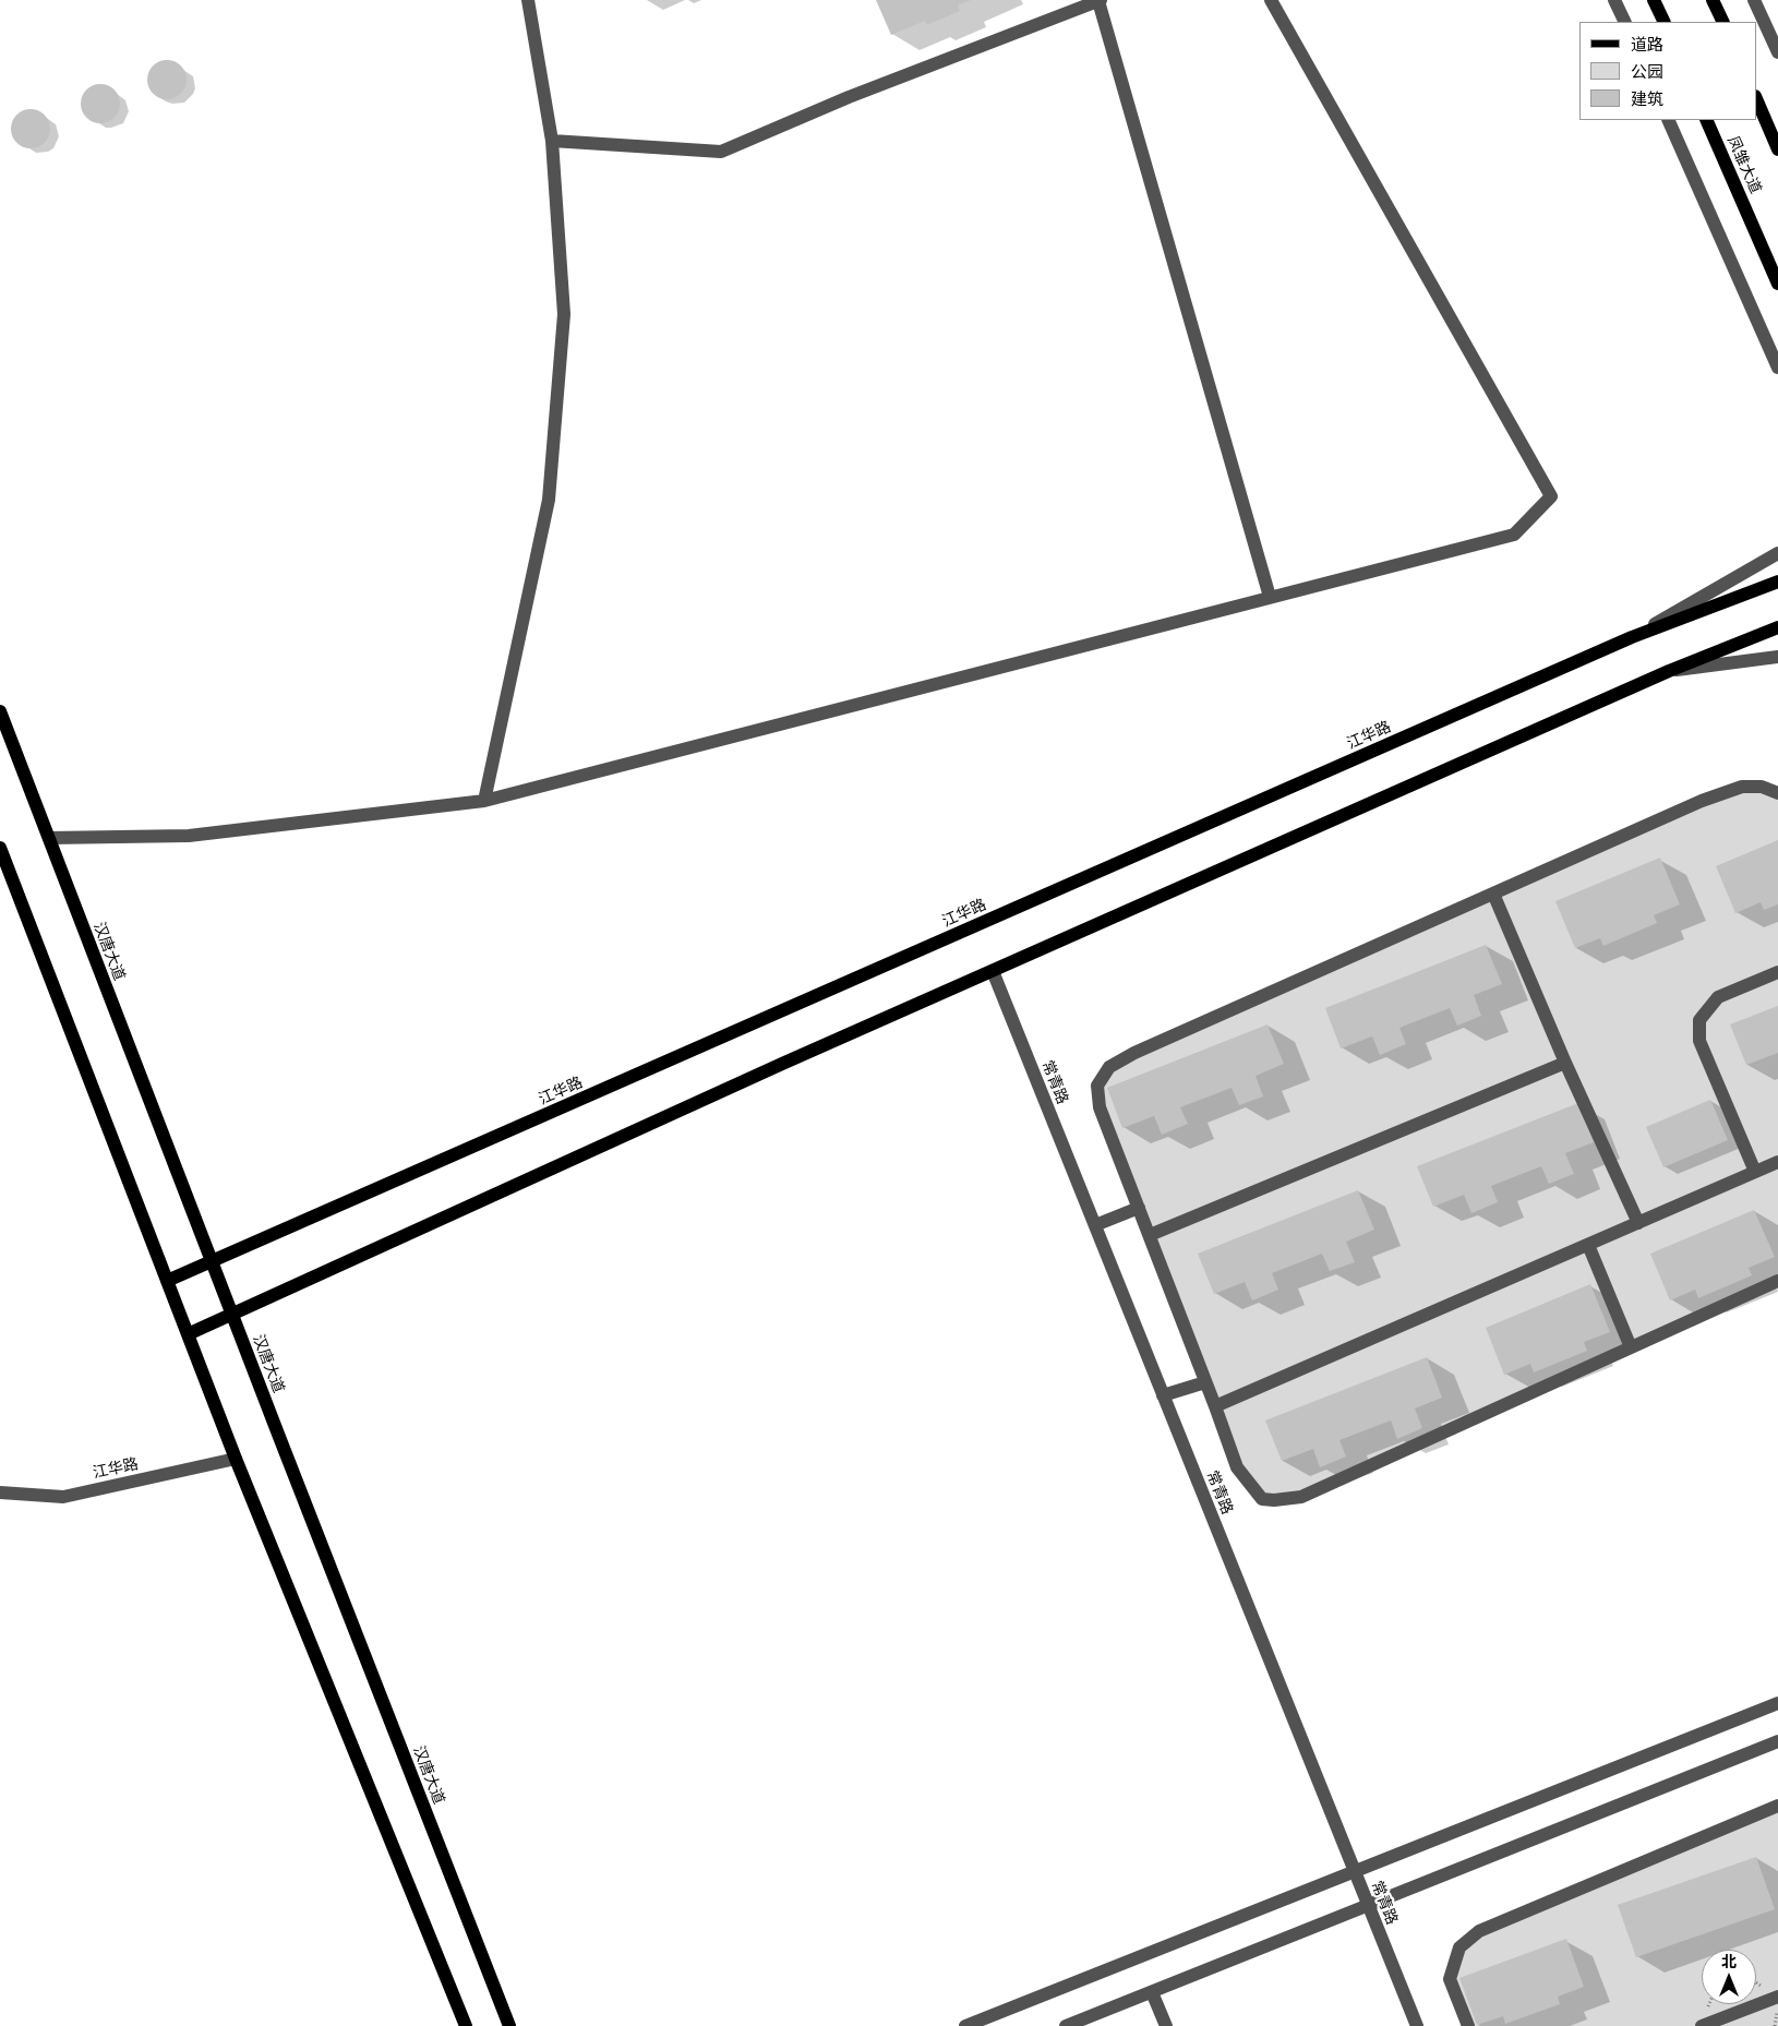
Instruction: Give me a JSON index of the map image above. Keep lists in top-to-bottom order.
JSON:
{
  "streets": {
    "main road": ["凤雏大道", "江华路", "汉唐大道"],
    "street": ["常青路"]
  },
  "crossings": [
    ["江华路", "汉唐大道"]
  ],
  "legend": ["道路", "公园", "建筑"],
  "north": "top"
}
